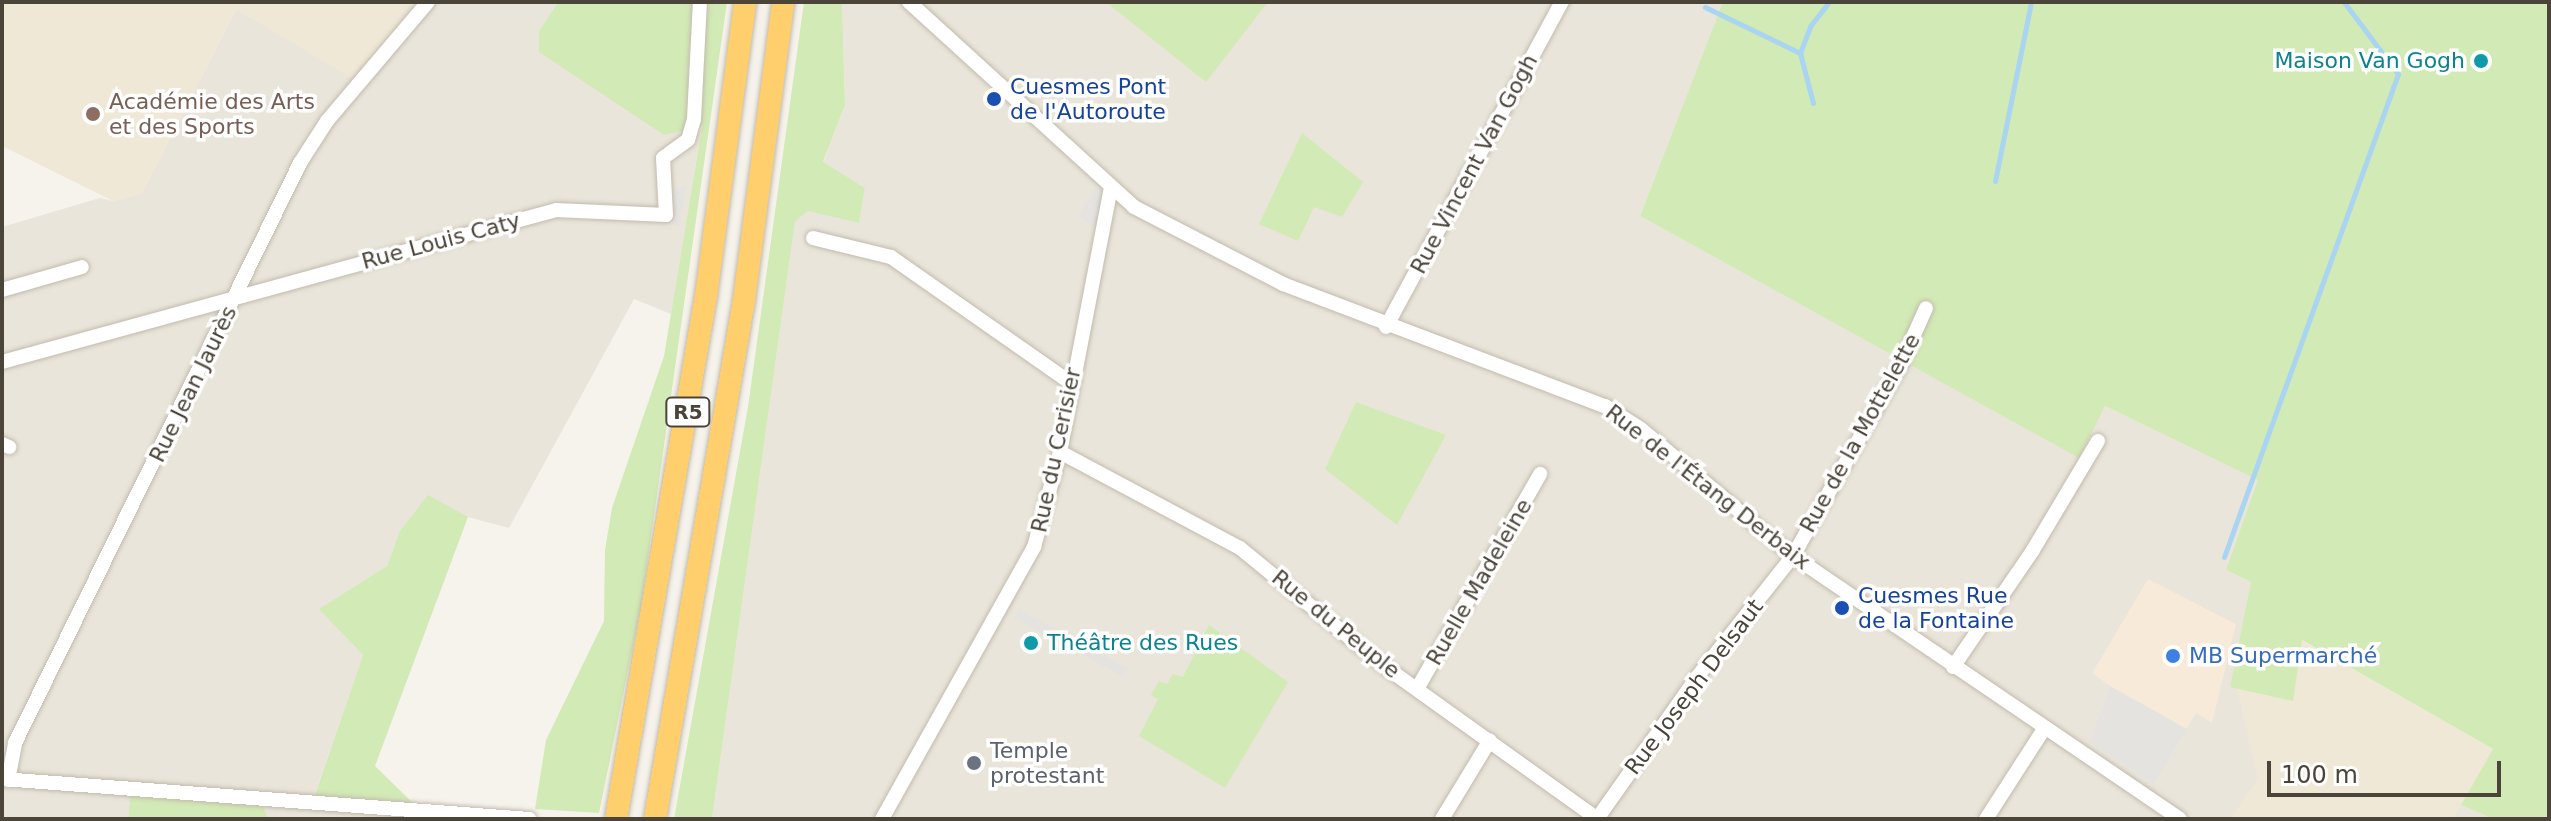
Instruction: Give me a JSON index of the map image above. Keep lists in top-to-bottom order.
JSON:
{
  "streets": {
    "highway": ["R5"],
    "street": [
      "Rue Vincent Van Gogh",
      "Rue Louis Caty",
      "Rue Jean Jaurès",
      "Rue de la Mottelette",
      "Rue du Cerisier",
      "Rue de l'Étang Derbaix",
      "Ruelle Madeleine",
      "Rue du Peuple",
      "Rue Joseph Delsaut"
    ]
  },
  "crossings": [
    ["Rue Vincent Van Gogh", "Rue de l'Étang Derbaix"],
    ["Rue Louis Caty", "Rue Jean Jaurès"],
    ["Rue de la Mottelette", "Rue de l'Étang Derbaix"],
    ["Rue de la Mottelette", "Rue Joseph Delsaut"],
    ["Rue du Cerisier", "Rue de l'Étang Derbaix"],
    ["Rue du Cerisier", "Rue du Peuple"],
    ["Rue de l'Étang Derbaix", "Rue Joseph Delsaut"],
    ["Ruelle Madeleine", "Rue du Peuple"],
    ["Rue du Peuple", "Rue Joseph Delsaut"]
  ],
  "places": [
    "Maison Van Gogh",
    "Cuesmes Pont de l'Autoroute",
    "Académie des Arts et des Sports",
    "Cuesmes Rue de la Fontaine",
    "Théâtre des Rues",
    "MB Supermarché",
    "Temple protestant"
  ],
  "scale_bar": "100 m"
}
